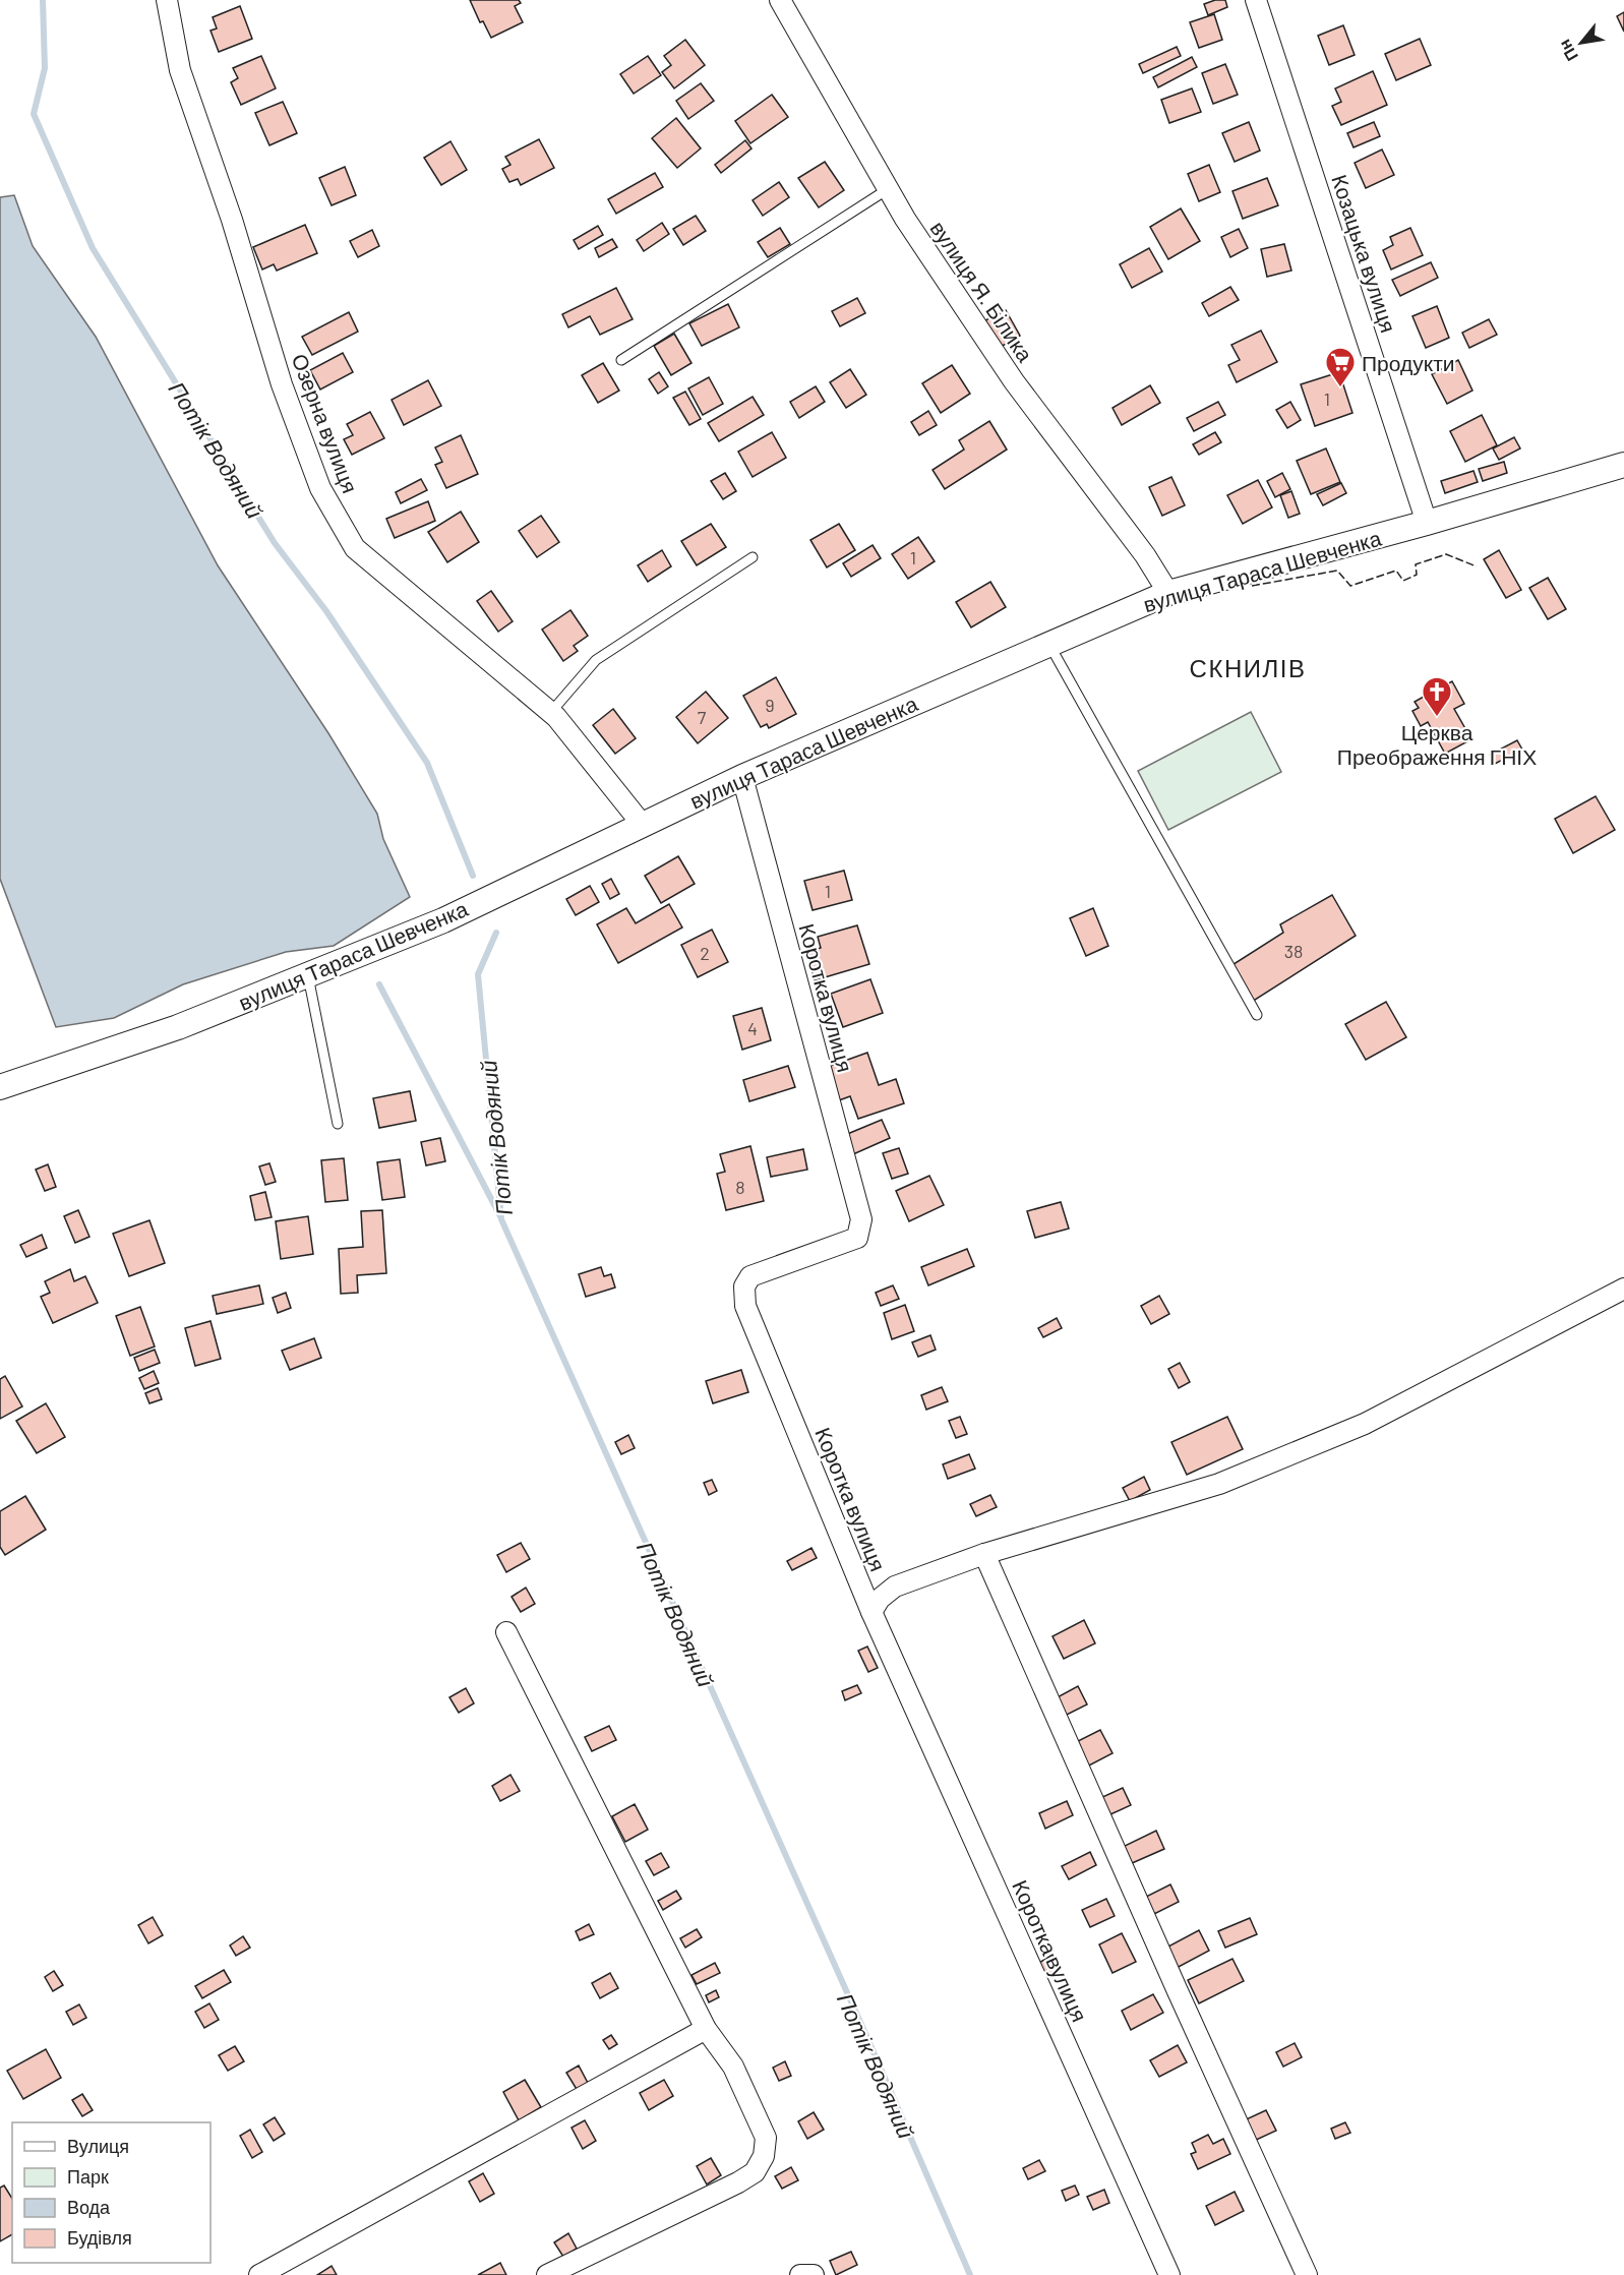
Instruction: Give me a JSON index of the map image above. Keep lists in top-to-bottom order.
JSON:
{
  "streets": {
    "street": [
      "Козацька вулиця",
      "вулиця Я. Білика",
      "Озерна вулиця",
      "вулиця Тараса Шевченка",
      "Коротка вулиця"
    ]
  },
  "crossings": [
    ["Козацька вулиця", "вулиця Тараса Шевченка"],
    ["вулиця Я. Білика", "вулиця Тараса Шевченка"],
    ["Озерна вулиця", "вулиця Тараса Шевченка"],
    ["вулиця Тараса Шевченка", "Коротка вулиця"]
  ],
  "districts": ["СКНИЛІВ"],
  "water": ["Потік Водяний"],
  "places": {
    "supermarket": ["Продукти"],
    "church": ["Церква Преображення ГНІХ"]
  },
  "house_numbers": [
    "1",
    "1",
    "9",
    "7",
    "1",
    "38",
    "2",
    "4",
    "8"
  ],
  "legend": [
    "Вулиця",
    "Парк",
    "Вода",
    "Будівля"
  ],
  "north": "bottom left"
}
